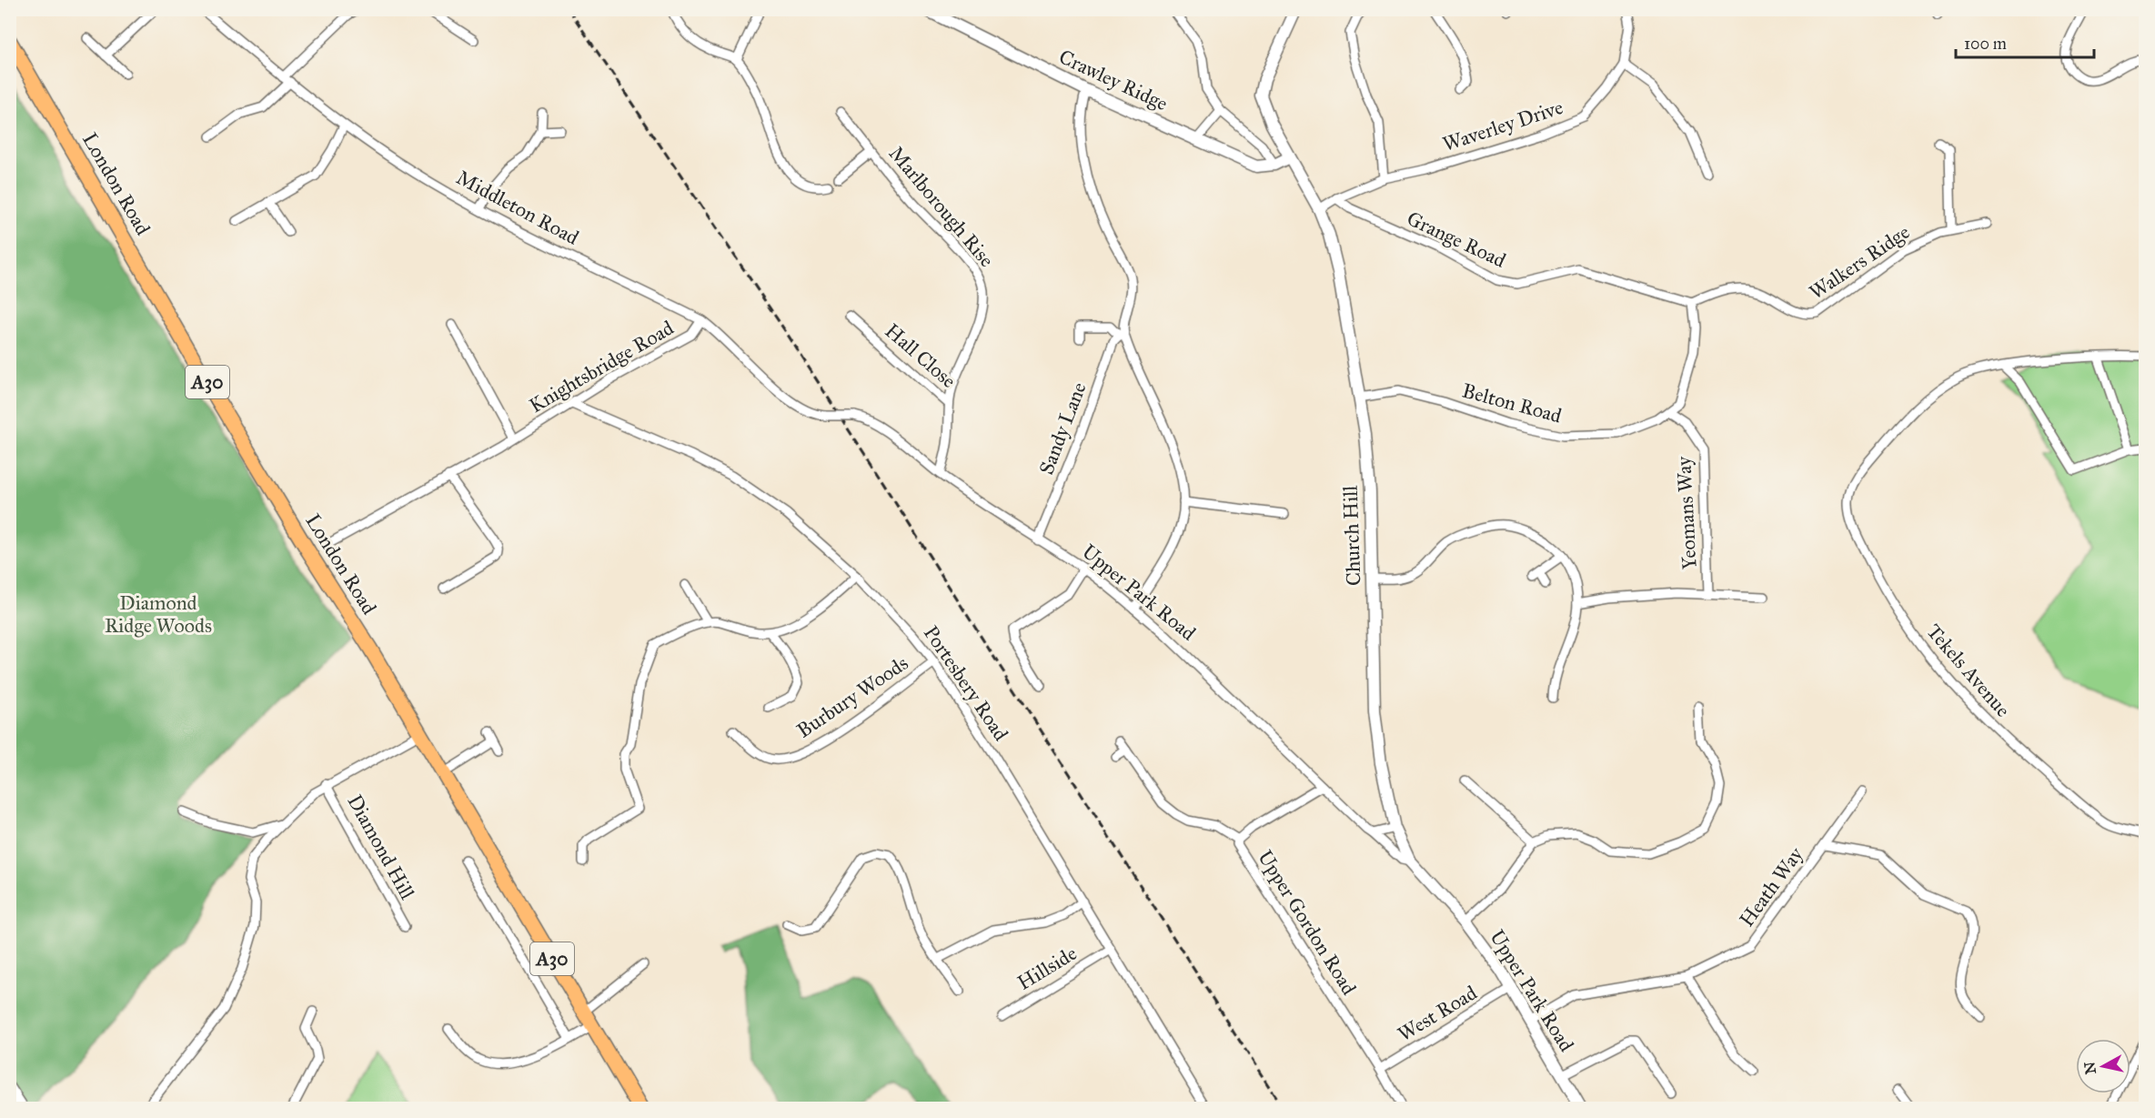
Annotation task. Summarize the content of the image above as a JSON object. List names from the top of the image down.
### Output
{
  "streets": {
    "main road": ["London Road", "A30"],
    "street": [
      "Crawley Ridge",
      "Waverley Drive",
      "Marlborough Rise",
      "Middleton Road",
      "Grange Road",
      "Walkers Ridge",
      "Hall Close",
      "Knightsbridge Road",
      "Belton Road",
      "Sandy Lane",
      "Yeomans Way",
      "Church Hill",
      "Upper Park Road",
      "Tekels Avenue",
      "Portesbery Road",
      "Burbury Woods",
      "Diamond Hill",
      "Heath Way",
      "Upper Gordon Road",
      "Hillside",
      "West Road"
    ]
  },
  "crossings": [
    ["Crawley Ridge", "Sandy Lane"],
    ["Crawley Ridge", "Church Hill"],
    ["Waverley Drive", "Grange Road"],
    ["Waverley Drive", "Church Hill"],
    ["Marlborough Rise", "Hall Close"],
    ["Marlborough Rise", "Upper Park Road"],
    ["Middleton Road", "Knightsbridge Road"],
    ["Middleton Road", "Upper Park Road"],
    ["Grange Road", "Walkers Ridge"],
    ["Knightsbridge Road", "Portesbery Road"],
    ["Belton Road", "Yeomans Way"],
    ["Belton Road", "Church Hill"],
    ["Sandy Lane", "Upper Park Road"],
    ["Church Hill", "Upper Park Road"],
    ["Upper Park Road", "Heath Way"],
    ["Upper Park Road", "Upper Gordon Road"],
    ["Upper Park Road", "West Road"],
    ["Portesbery Road", "Burbury Woods"],
    ["Portesbery Road", "Hillside"],
    ["Upper Gordon Road", "West Road"]
  ],
  "parks": ["Diamond Ridge Woods"],
  "scale_bar": "100 m",
  "north": "left"
}
